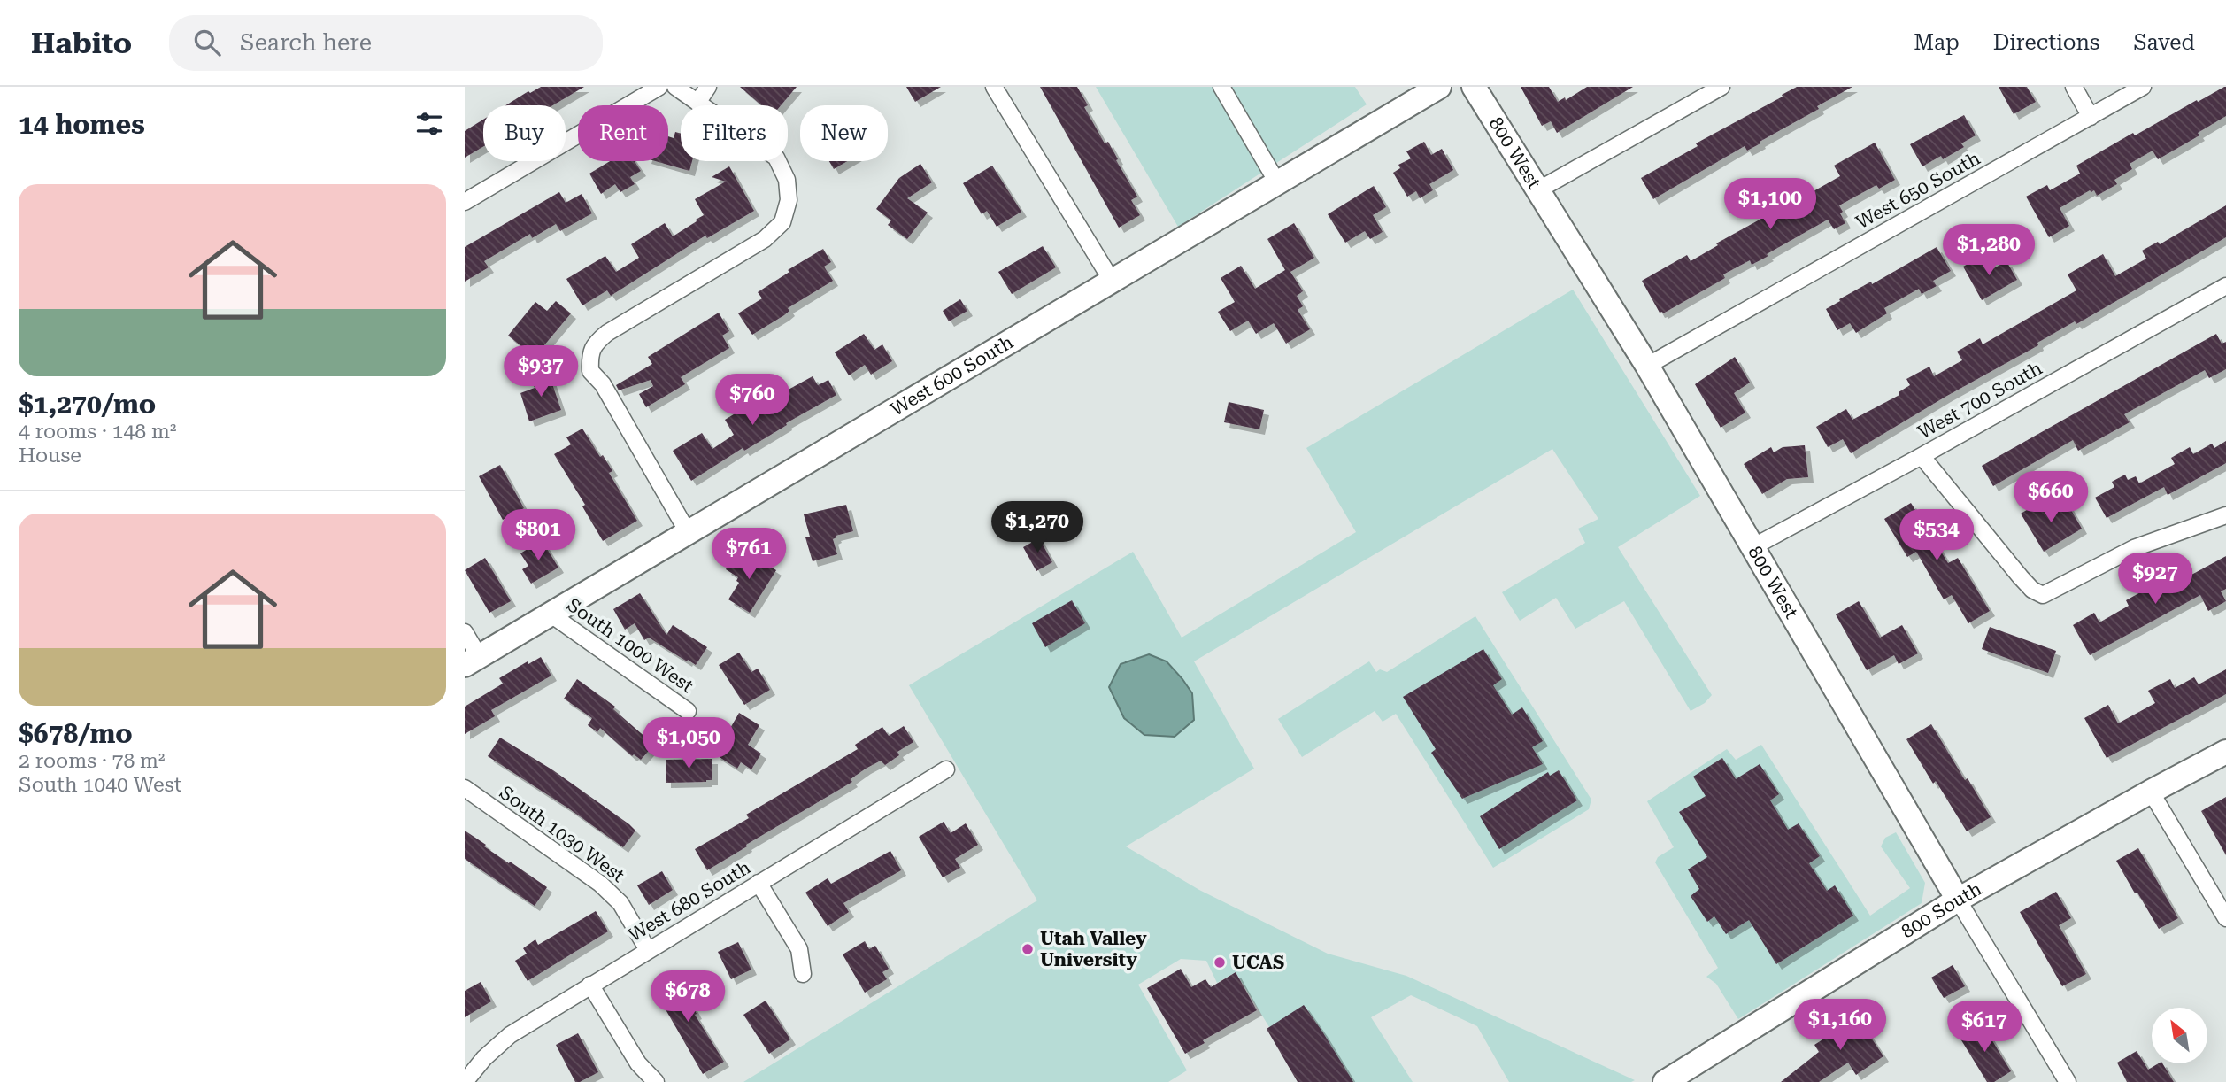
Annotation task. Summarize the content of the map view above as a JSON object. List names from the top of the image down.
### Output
{
  "streets": {
    "street": [
      "800 West",
      "West 650 South",
      "West 600 South",
      "West 700 South",
      "South 1000 West",
      "South 1030 West",
      "West 680 South",
      "800 South"
    ]
  },
  "crossings": [
    ["800 West", "West 650 South"],
    ["800 West", "West 700 South"],
    ["800 West", "800 South"],
    ["West 600 South", "South 1000 West"],
    ["South 1030 West", "West 680 South"]
  ],
  "places": ["Utah Valley University", "UCAS"],
  "north": "top left",
  "page": {
    "header": "Habito",
    "search": "Search here",
    "nav": ["Map", "Directions", "Saved"],
    "heading": "14 homes",
    "chip": [
      "Buy",
      "Rent",
      "Filters",
      "New"
    ],
    "list": [
      {
        "name": "$1,270/mo",
        "note": "4 rooms · 148 m² · House"
      },
      {
        "name": "$678/mo",
        "note": "2 rooms · 78 m² · South 1040 West"
      }
    ],
    "price": [
      "$1,100",
      "$1,280",
      "$937",
      "$760",
      "$660",
      "$1,270",
      "$801",
      "$534",
      "$761",
      "$927",
      "$1,050",
      "$678",
      "$1,160",
      "$617"
    ]
  }
}
